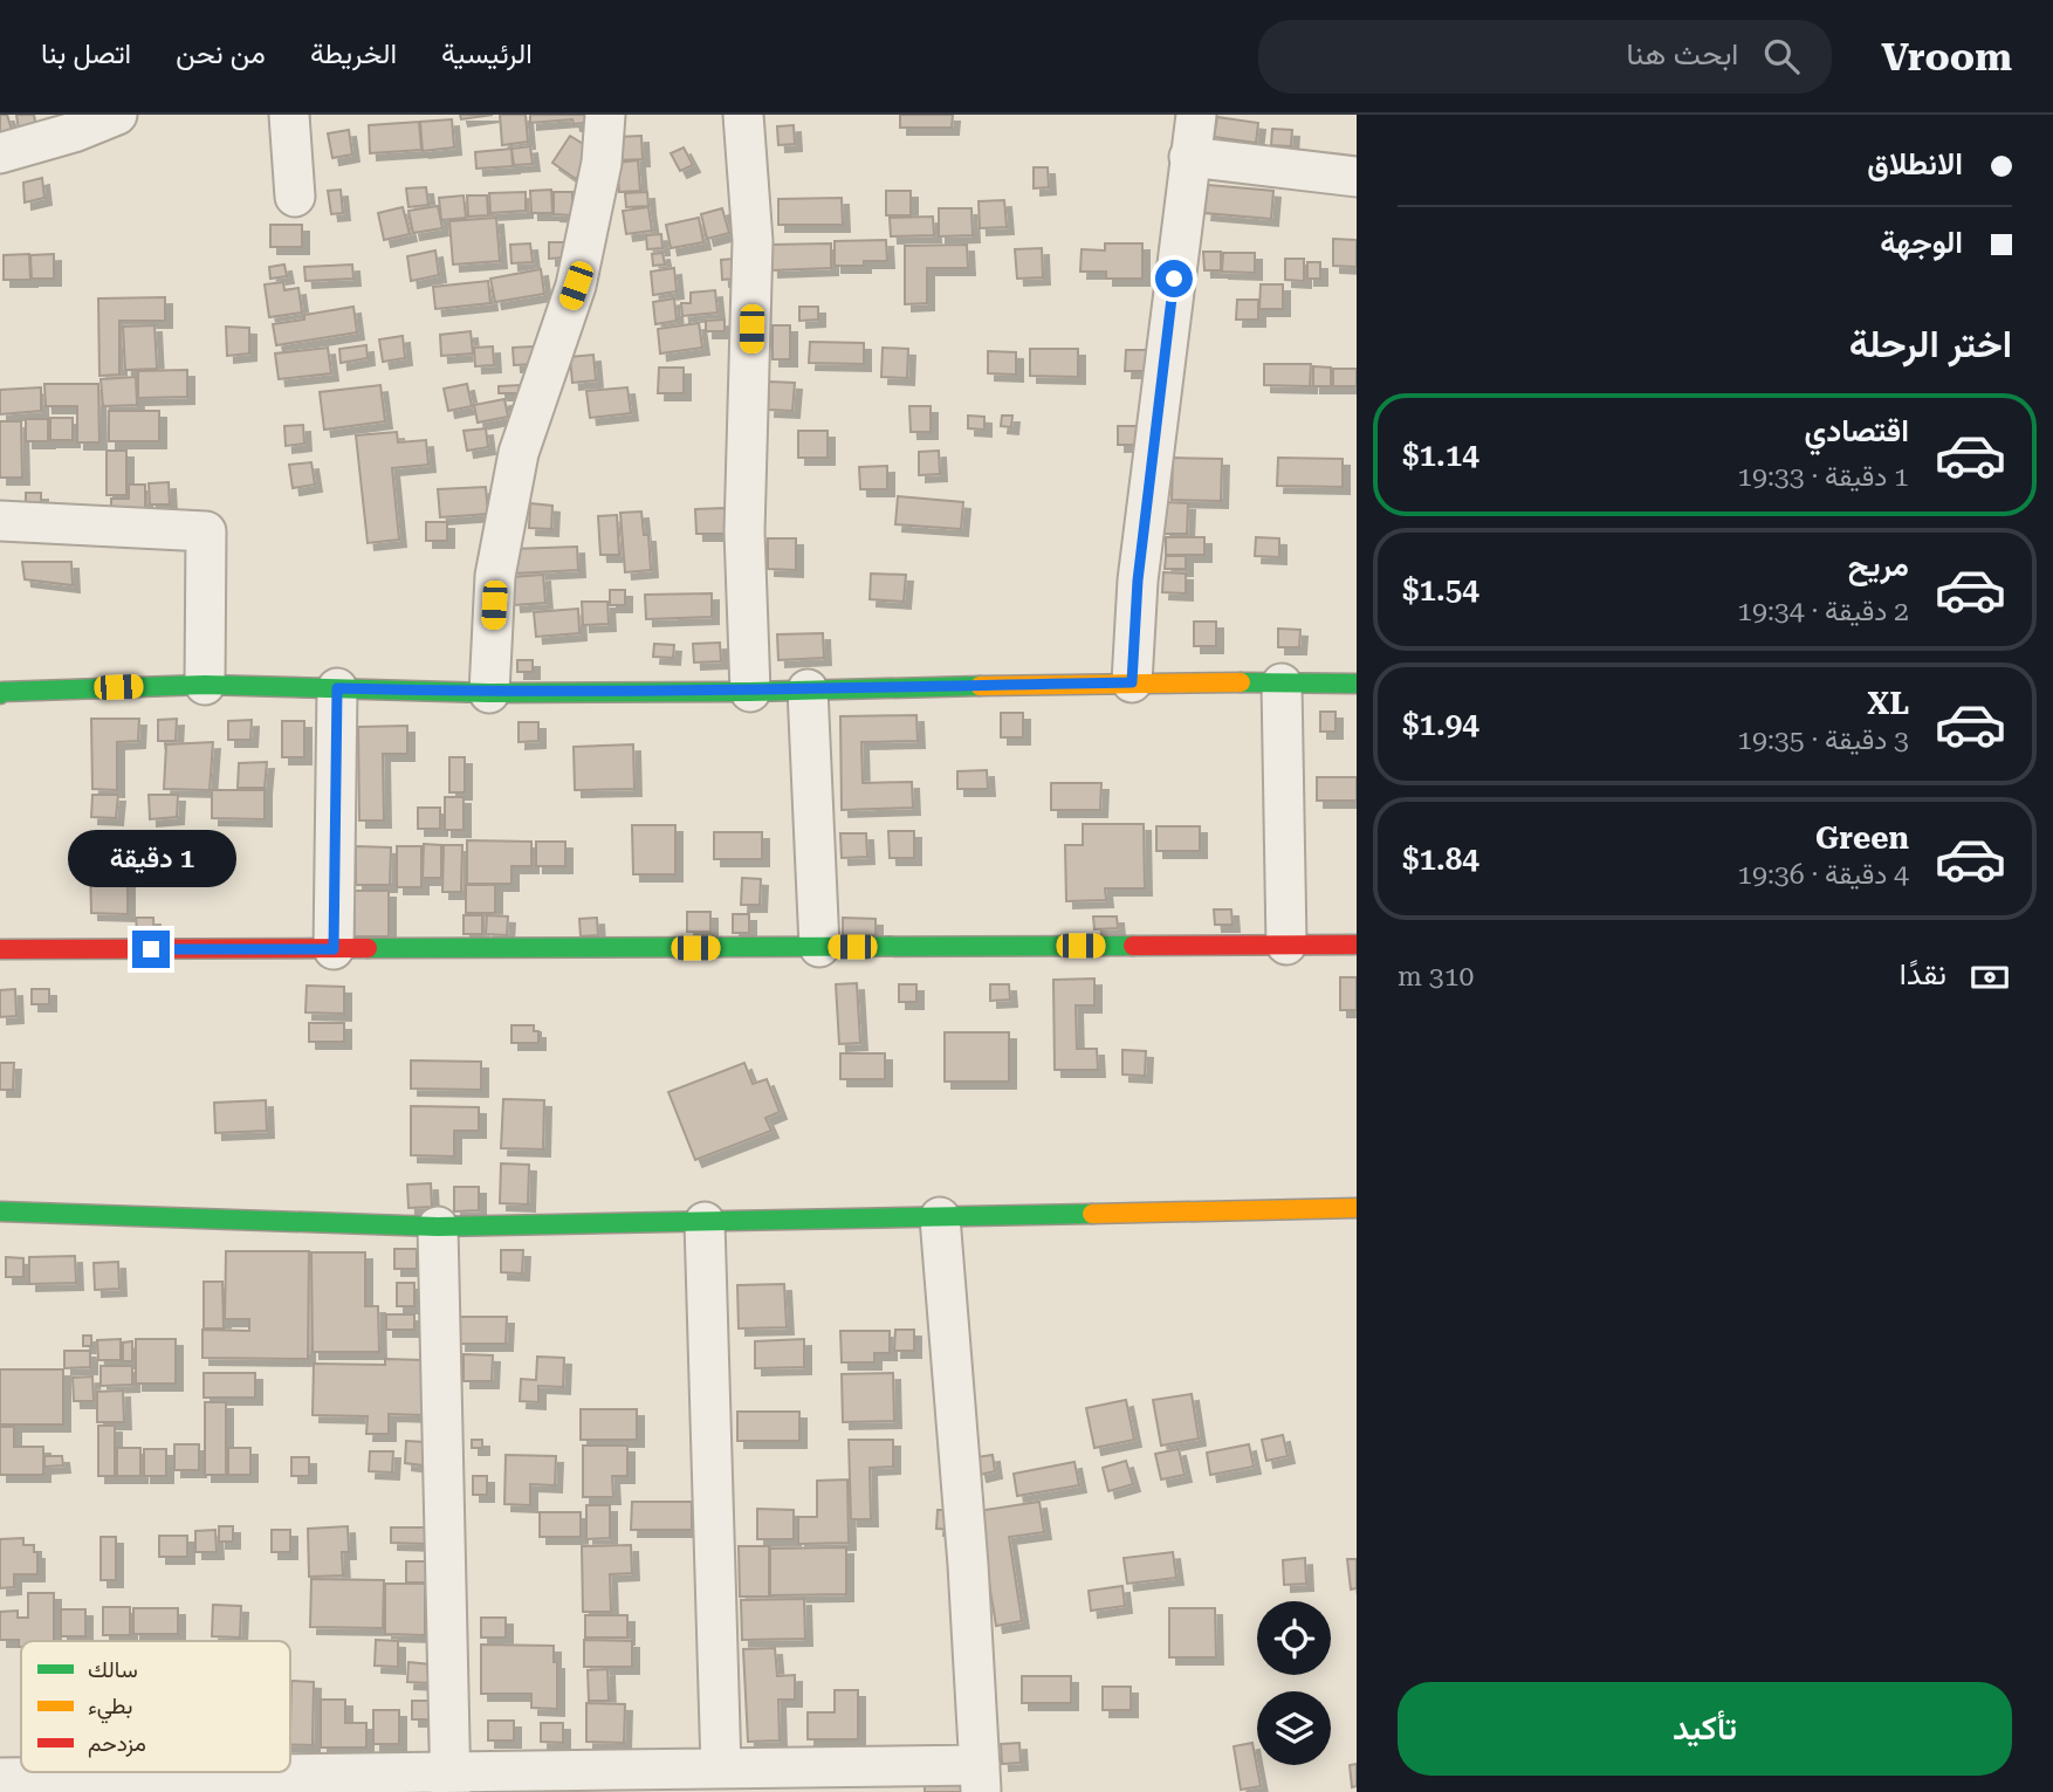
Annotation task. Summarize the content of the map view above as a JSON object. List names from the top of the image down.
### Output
{
  "legend": ["سالك", "بطيء", "مزدحم"],
  "page": {
    "header": "Vroom",
    "search": "ابحث هنا",
    "nav": [
      "الرئيسية",
      "الخريطة",
      "من نحن",
      "اتصل بنا"
    ],
    "banner": ["الانطلاق", "الوجهة"],
    "heading": "اختر الرحلة",
    "list": [
      {
        "name": "اقتصادي",
        "note": "1 دقيقة · 19:33",
        "value": "$1.14"
      },
      {
        "name": "مريح",
        "note": "2 دقيقة · 19:34",
        "value": "$1.54"
      },
      {
        "name": "XL",
        "note": "3 دقيقة · 19:35",
        "value": "$1.94"
      },
      {
        "name": "Green",
        "note": "4 دقيقة · 19:36",
        "value": "$1.84"
      }
    ],
    "bubble": "1 دقيقة",
    "pay": ["نقدًا", "310 m"],
    "buttons": "تأكيد"
  }
}
